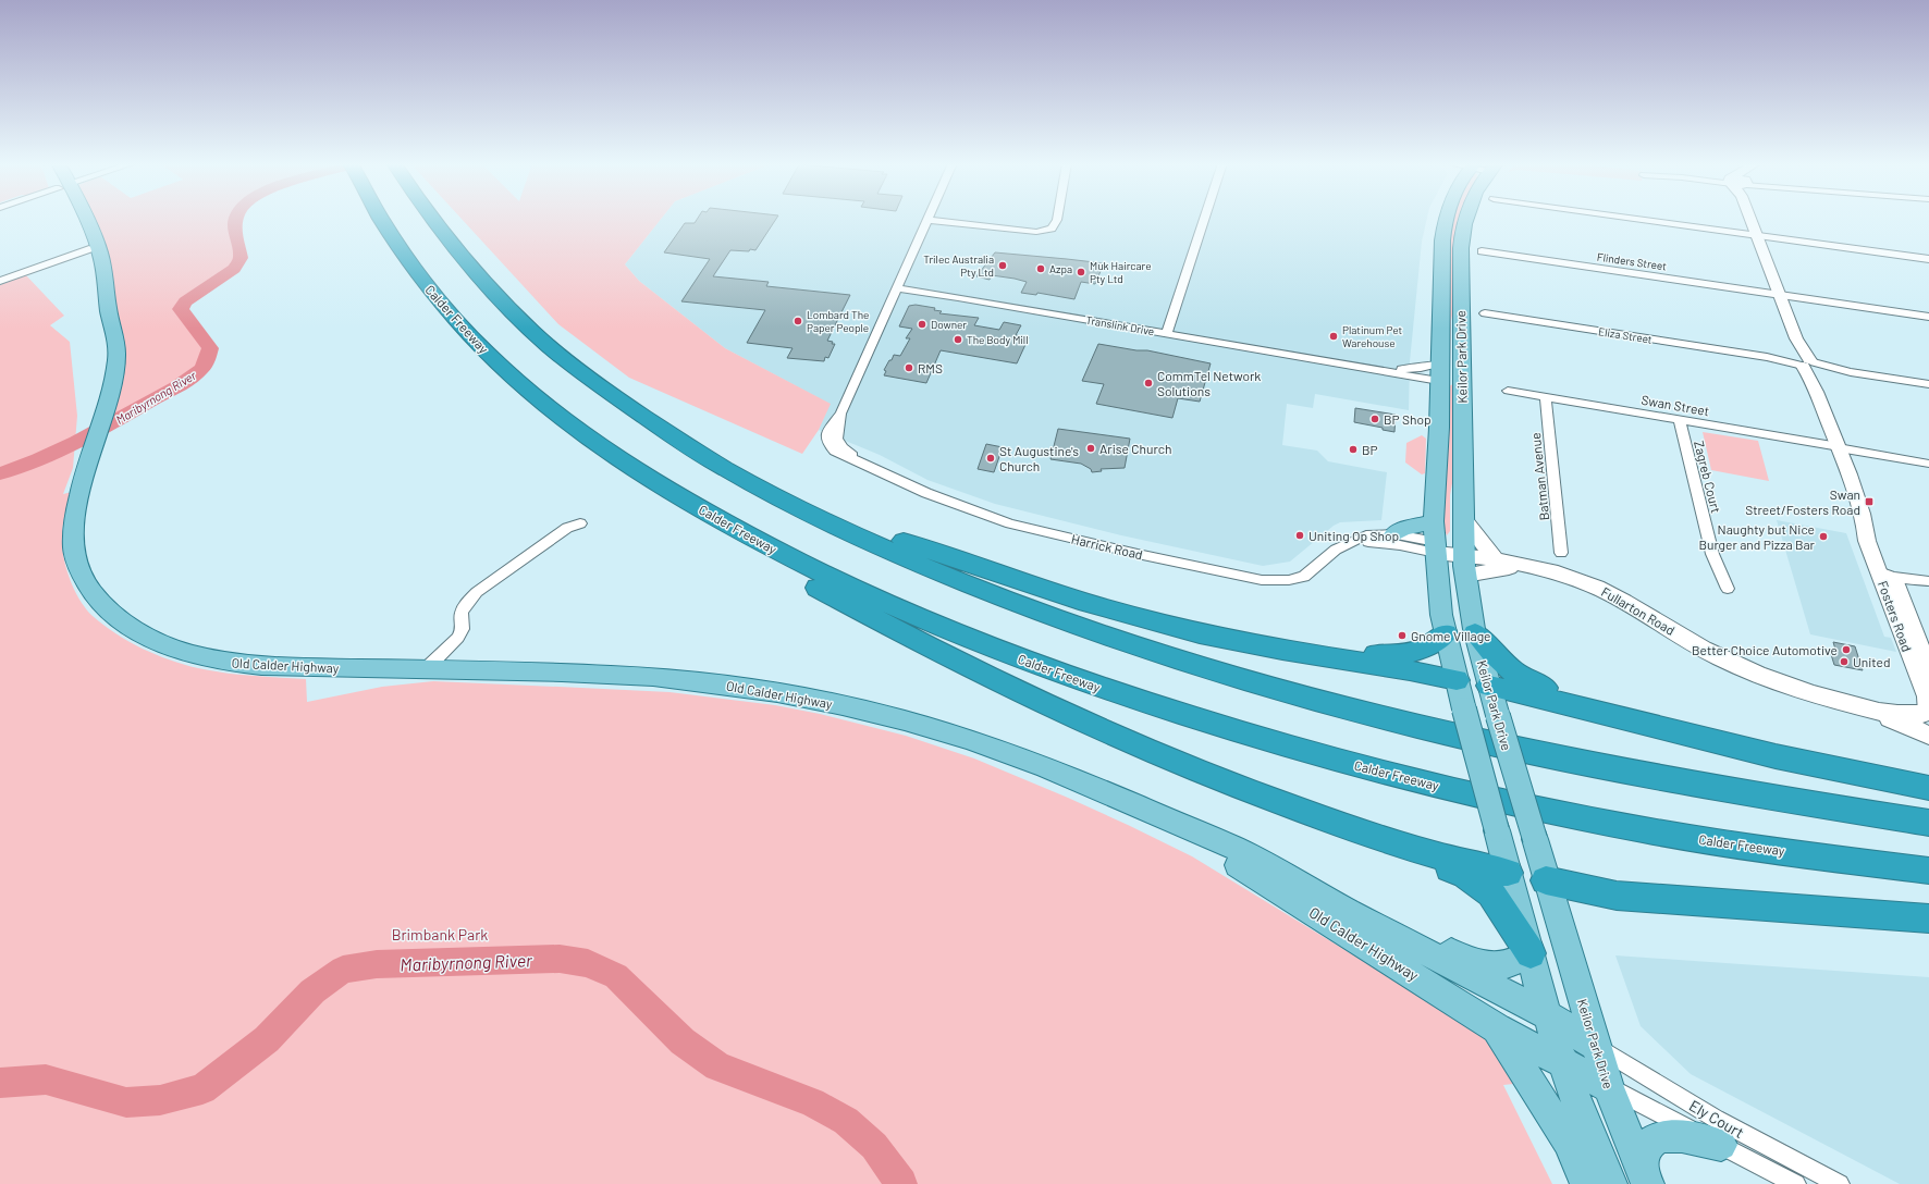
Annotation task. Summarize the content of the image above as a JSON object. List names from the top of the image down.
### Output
{
  "streets": {
    "highway": ["Calder Freeway"],
    "main road": ["Keilor Park Drive", "Fullarton Road", "Old Calder Highway"],
    "street": [
      "Flinders Street",
      "Translink Drive",
      "Eliza Street",
      "Swan Street",
      "Batman Avenue",
      "Zagreb Court",
      "Harrick Road",
      "Fosters Road",
      "Ely Court"
    ]
  },
  "crossings": [
    ["Flinders Street", "Fosters Road"],
    ["Translink Drive", "Keilor Park Drive"],
    ["Translink Drive", "Harrick Road"],
    ["Eliza Street", "Fosters Road"],
    ["Keilor Park Drive", "Harrick Road"],
    ["Keilor Park Drive", "Fullarton Road"],
    ["Keilor Park Drive", "Old Calder Highway"],
    ["Keilor Park Drive", "Ely Court"],
    ["Swan Street", "Batman Avenue"],
    ["Swan Street", "Zagreb Court"],
    ["Swan Street", "Fosters Road"],
    ["Harrick Road", "Fullarton Road"],
    ["Fullarton Road", "Fosters Road"],
    ["Old Calder Highway", "Ely Court"]
  ],
  "water": ["Maribyrnong River"],
  "parks": ["Brimbank Park"],
  "places": {
    "other": [
      "Trilec Australia Pty Ltd",
      "Azpa",
      "Muk Haircare Pty Ltd",
      "Lombard The Paper People",
      "Downer",
      "Platinum Pet Warehouse",
      "The Body Mill",
      "RMS",
      "CommTel Network Solutions",
      "BP Shop",
      "Arise Church",
      "BP",
      "St Augustine's Church",
      "Uniting Op Shop",
      "Naughty but Nice Burger and Pizza Bar",
      "Gnome Village",
      "Better Choice Automotive",
      "United"
    ],
    "transit": ["Swan Street/Fosters Road"]
  }
}
